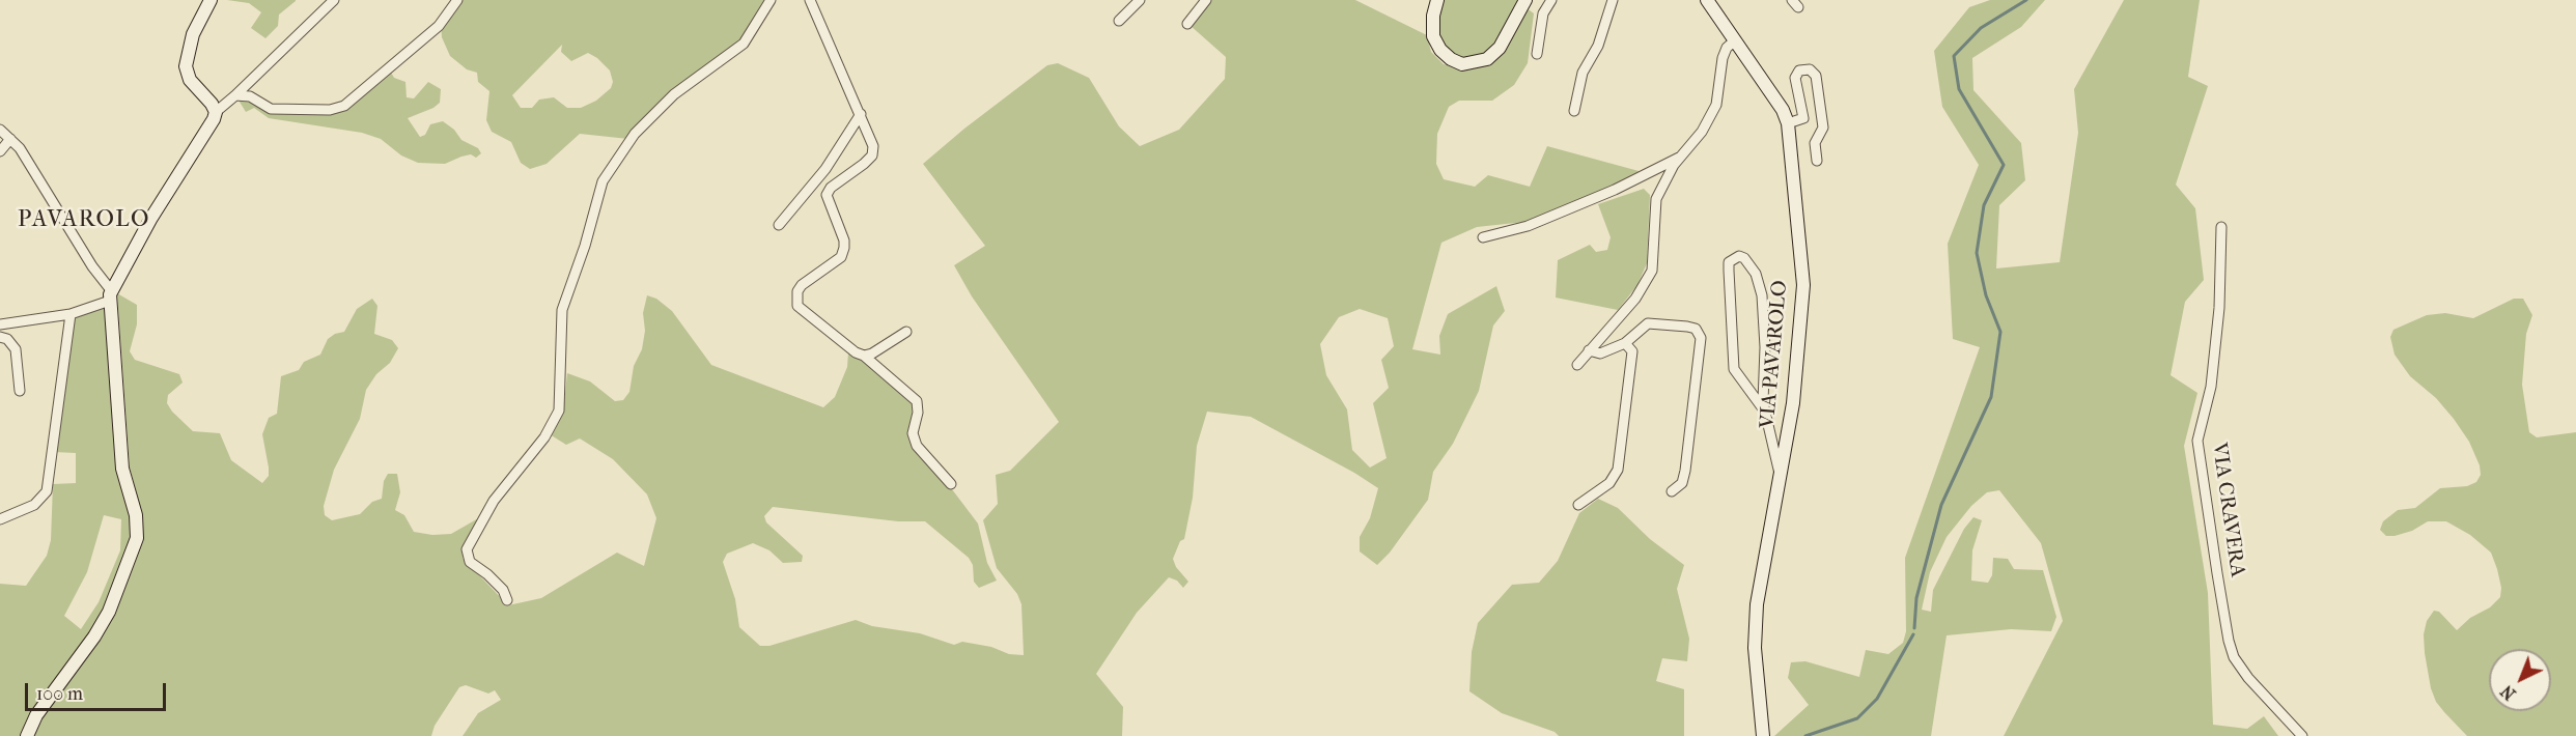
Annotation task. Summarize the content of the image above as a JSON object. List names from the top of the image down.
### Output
{
  "streets": {
    "street": ["VIA PAVAROLO", "VIA CRAVERA"]
  },
  "districts": ["PAVAROLO"],
  "scale_bar": "100 m",
  "north": "bottom left"
}
